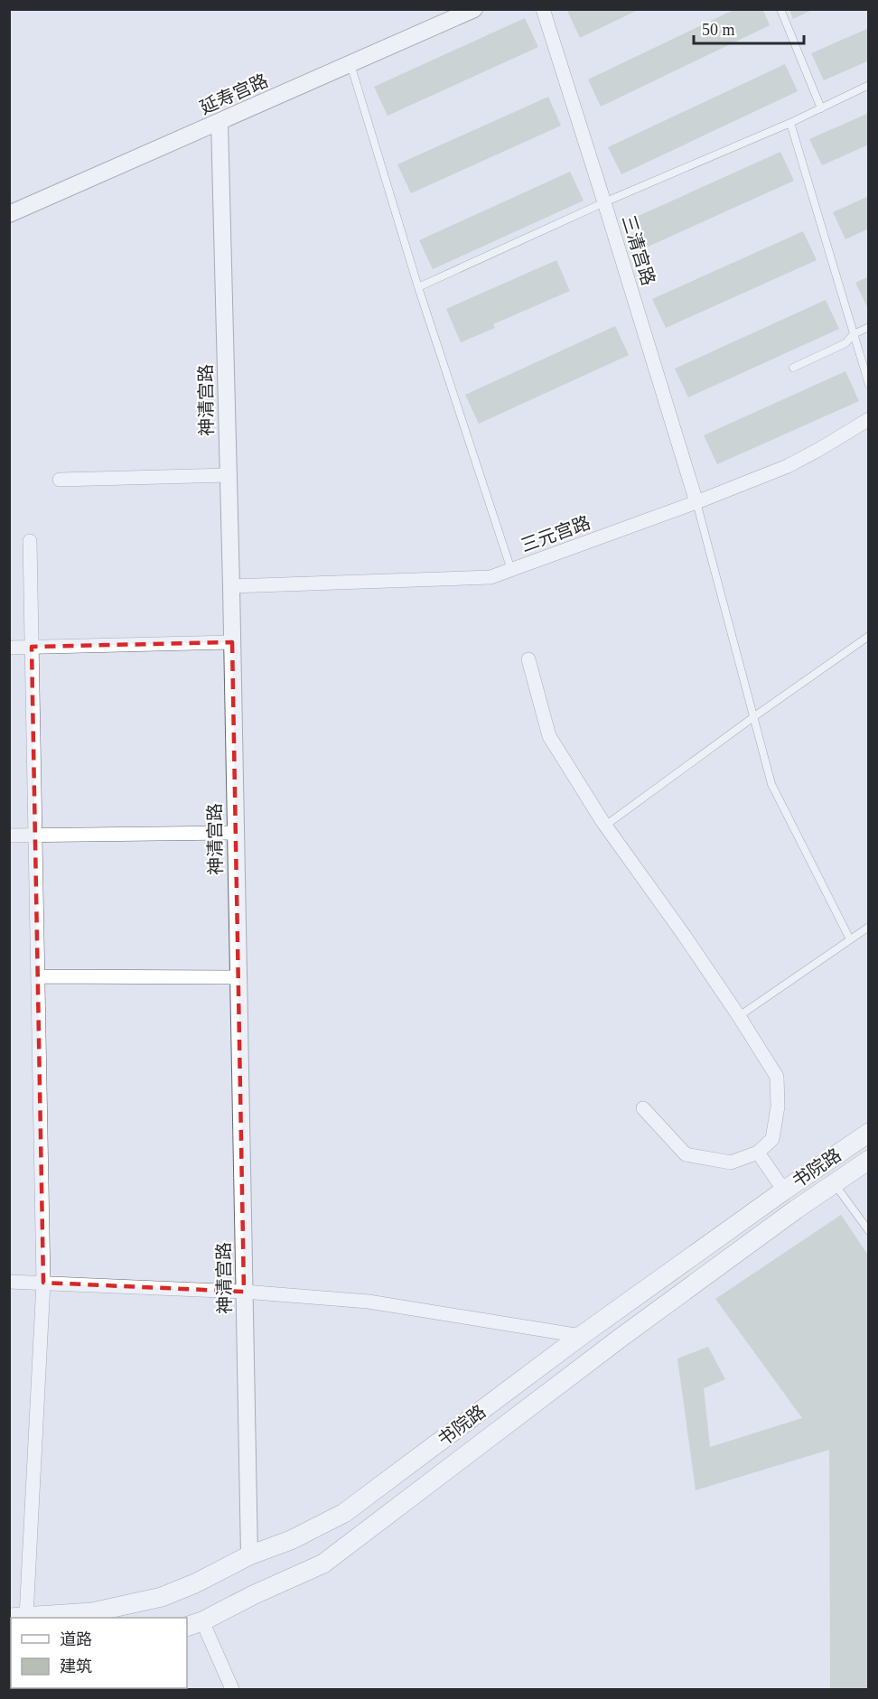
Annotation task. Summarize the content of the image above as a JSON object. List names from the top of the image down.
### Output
{
  "streets": {
    "main road": ["书院路"],
    "street": [
      "延寿宫路",
      "三清宫路",
      "神清宫路",
      "三元宫路"
    ]
  },
  "crossings": [
    ["延寿宫路", "神清宫路"],
    ["三清宫路", "三元宫路"],
    ["神清宫路", "三元宫路"],
    ["神清宫路", "书院路"]
  ],
  "legend": ["道路", "建筑"],
  "scale_bar": "50 m"
}
